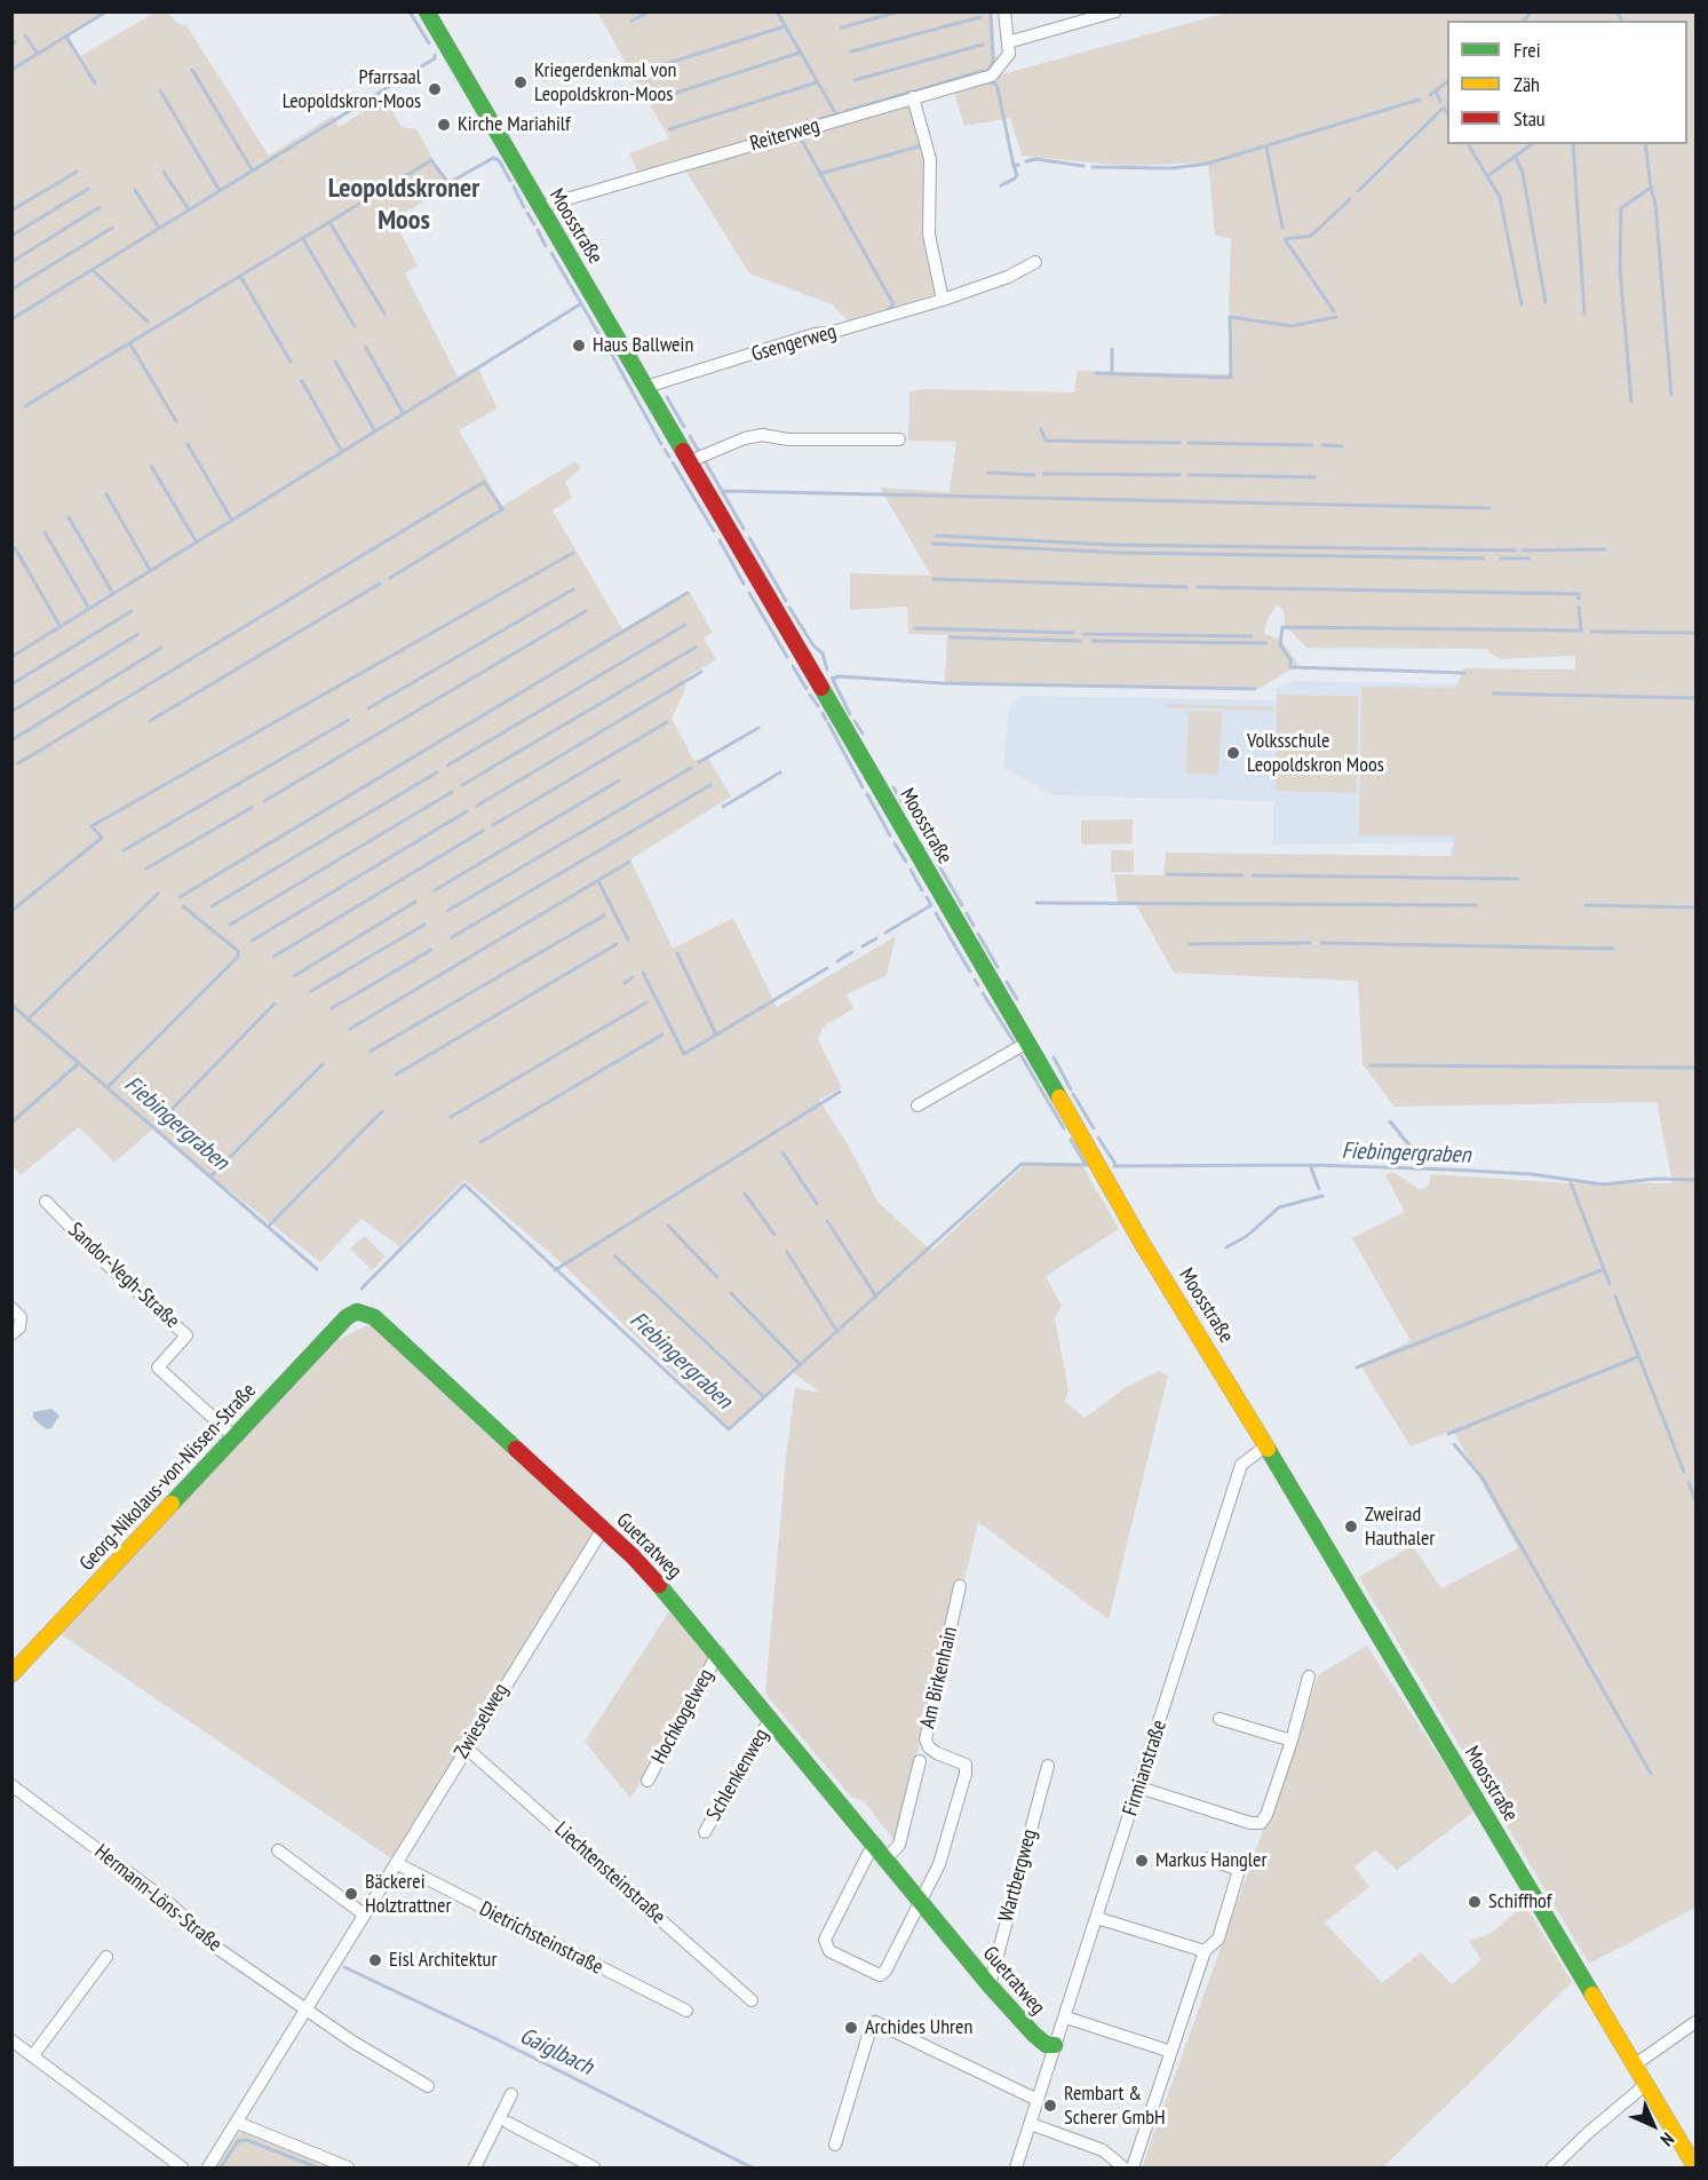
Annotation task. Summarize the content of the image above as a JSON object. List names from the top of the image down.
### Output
{
  "streets": {
    "street": [
      "Reiterweg",
      "Moosstraße",
      "Gsengerweg",
      "Sandor-Vegh-Straße",
      "Georg-Nikolaus-von-Nissen-Straße",
      "Guetratweg",
      "Am Birkenhain",
      "Hochkogelweg",
      "Zwieselweg",
      "Firmianstraße",
      "Schlenkenweg",
      "Liechtensteinstraße",
      "Wartbergweg",
      "Hermann-Löns-Straße",
      "Dietrichsteinstraße"
    ]
  },
  "crossings": [
    ["Reiterweg", "Moosstraße"],
    ["Moosstraße", "Gsengerweg"],
    ["Moosstraße", "Firmianstraße"],
    ["Sandor-Vegh-Straße", "Georg-Nikolaus-von-Nissen-Straße"],
    ["Georg-Nikolaus-von-Nissen-Straße", "Guetratweg"],
    ["Guetratweg", "Am Birkenhain"],
    ["Guetratweg", "Hochkogelweg"],
    ["Guetratweg", "Zwieselweg"],
    ["Guetratweg", "Firmianstraße"],
    ["Guetratweg", "Schlenkenweg"],
    ["Guetratweg", "Wartbergweg"],
    ["Zwieselweg", "Liechtensteinstraße"],
    ["Zwieselweg", "Hermann-Löns-Straße"],
    ["Zwieselweg", "Dietrichsteinstraße"]
  ],
  "districts": ["Leopoldskroner Moos"],
  "water": ["Fiebingergraben", "Gaiglbach"],
  "places": [
    "Kriegerdenkmal von Leopoldskron-Moos",
    "Pfarrsaal Leopoldskron-Moos",
    "Kirche Mariahilf",
    "Haus Ballwein",
    "Volksschule Leopoldskron Moos",
    "Zweirad Hauthaler",
    "Markus Hangler",
    "Bäckerei Holztrattner",
    "Schiffhof",
    "Eisl Architektur",
    "Archides Uhren",
    "Rembart & Scherer GmbH"
  ],
  "legend": ["Frei", "Zäh", "Stau"],
  "north": "bottom right"
}
